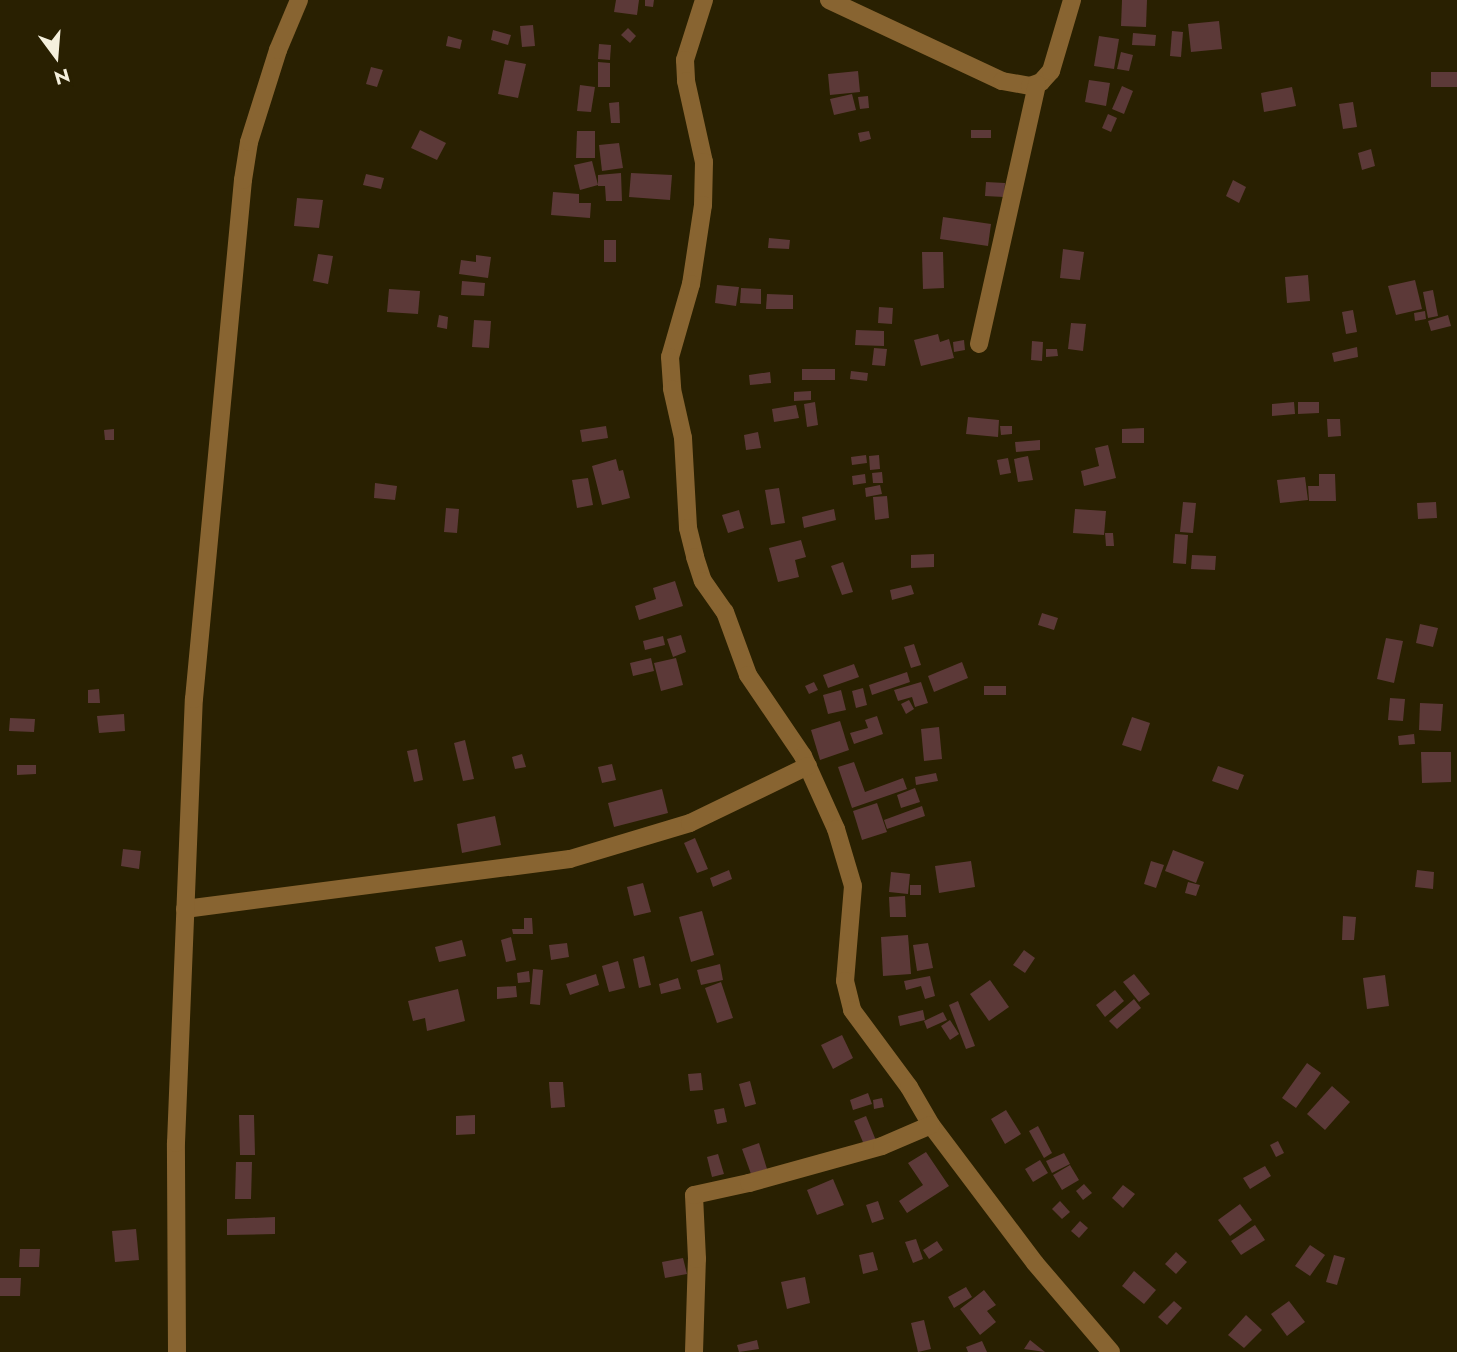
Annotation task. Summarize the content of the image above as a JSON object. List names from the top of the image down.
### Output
{
  "north": "bottom"
}
